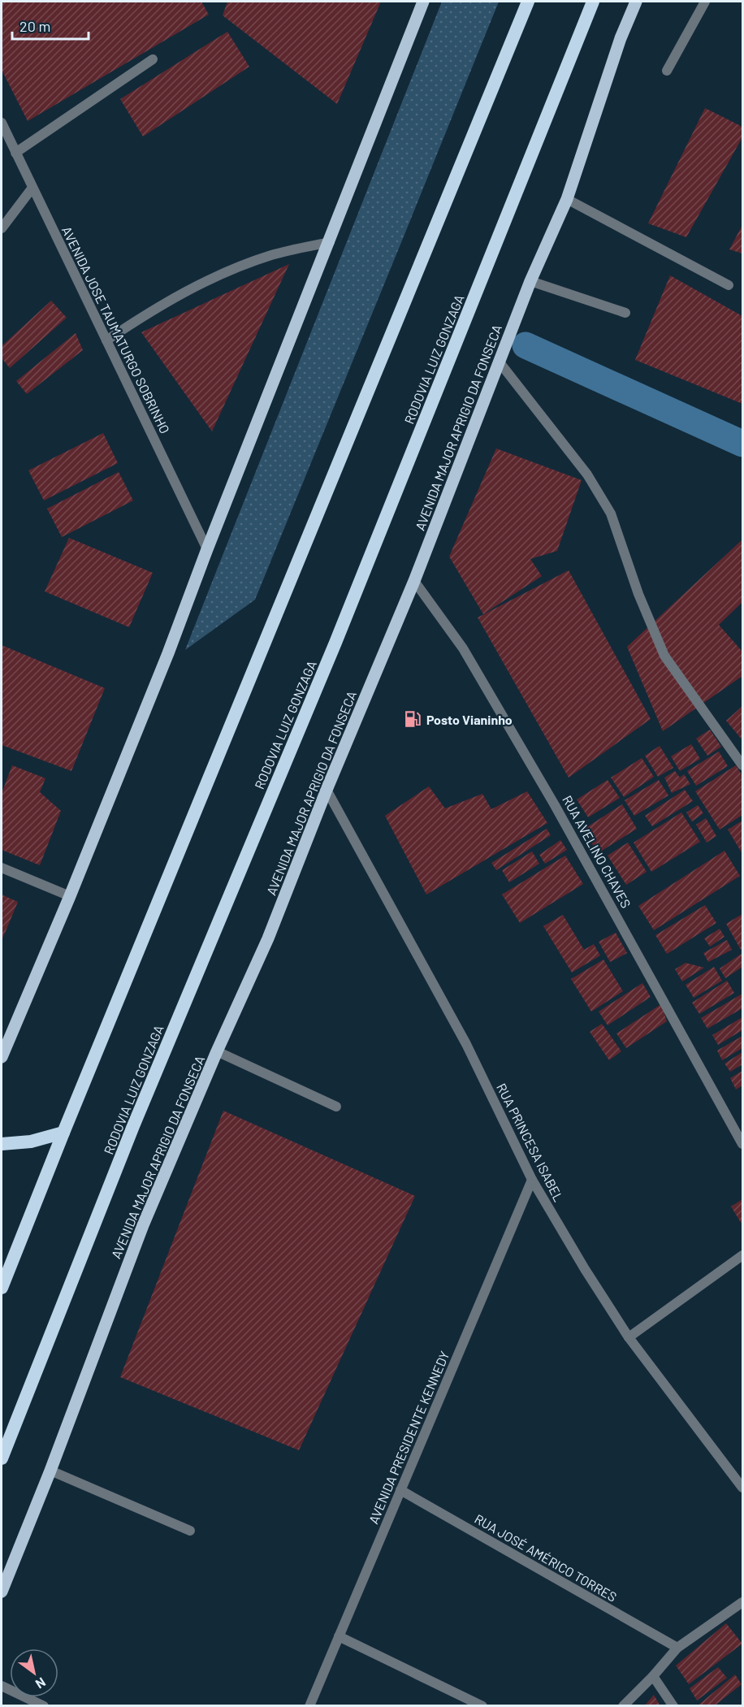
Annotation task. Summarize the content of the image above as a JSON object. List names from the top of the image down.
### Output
{
  "streets": {
    "highway": ["RODOVIA LUIZ GONZAGA"],
    "main road": ["AVENIDA MAJOR APRIGIO DA FONSECA"],
    "street": [
      "AVENIDA JOSE TAUMATURGO SOBRINHO",
      "RUA AVELINO CHAVES",
      "RUA PRINCESA ISABEL",
      "AVENIDA PRESIDENTE KENNEDY",
      "RUA JOSÉ AMÉRICO TORRES"
    ]
  },
  "crossings": [
    ["AVENIDA MAJOR APRIGIO DA FONSECA", "RUA AVELINO CHAVES"],
    ["AVENIDA MAJOR APRIGIO DA FONSECA", "RUA PRINCESA ISABEL"],
    ["RUA PRINCESA ISABEL", "AVENIDA PRESIDENTE KENNEDY"],
    ["AVENIDA PRESIDENTE KENNEDY", "RUA JOSÉ AMÉRICO TORRES"]
  ],
  "places": {
    "fuel station": ["Posto Vianinho"]
  },
  "scale_bar": "20 m",
  "north": "bottom right"
}
